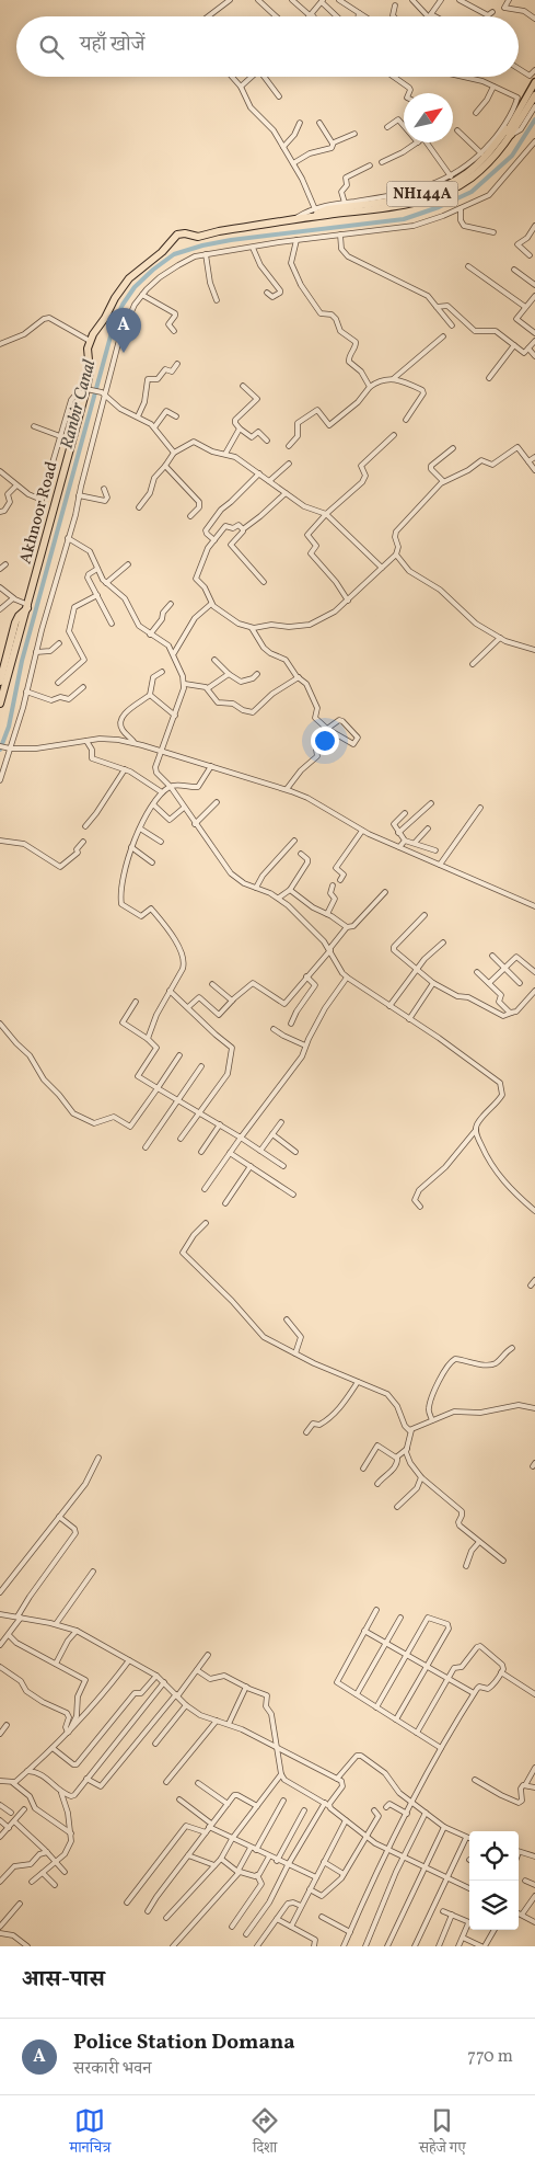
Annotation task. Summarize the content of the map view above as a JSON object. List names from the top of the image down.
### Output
{
  "streets": {
    "highway": ["NH144A", "Akhnoor Road"]
  },
  "crossings": [
    ["NH144A", "Akhnoor Road"]
  ],
  "water": ["Ranbir Canal"],
  "north": "top right",
  "page": {
    "search": "यहाँ खोजें",
    "pins": "A",
    "heading": "आस-पास",
    "list": [
      {
        "mark": "A",
        "name": "Police Station Domana",
        "note": "सरकारी भवन",
        "value": "770 m"
      }
    ],
    "nav": ["मानचित्र", "दिशा", "सहेजे गए"]
  }
}
